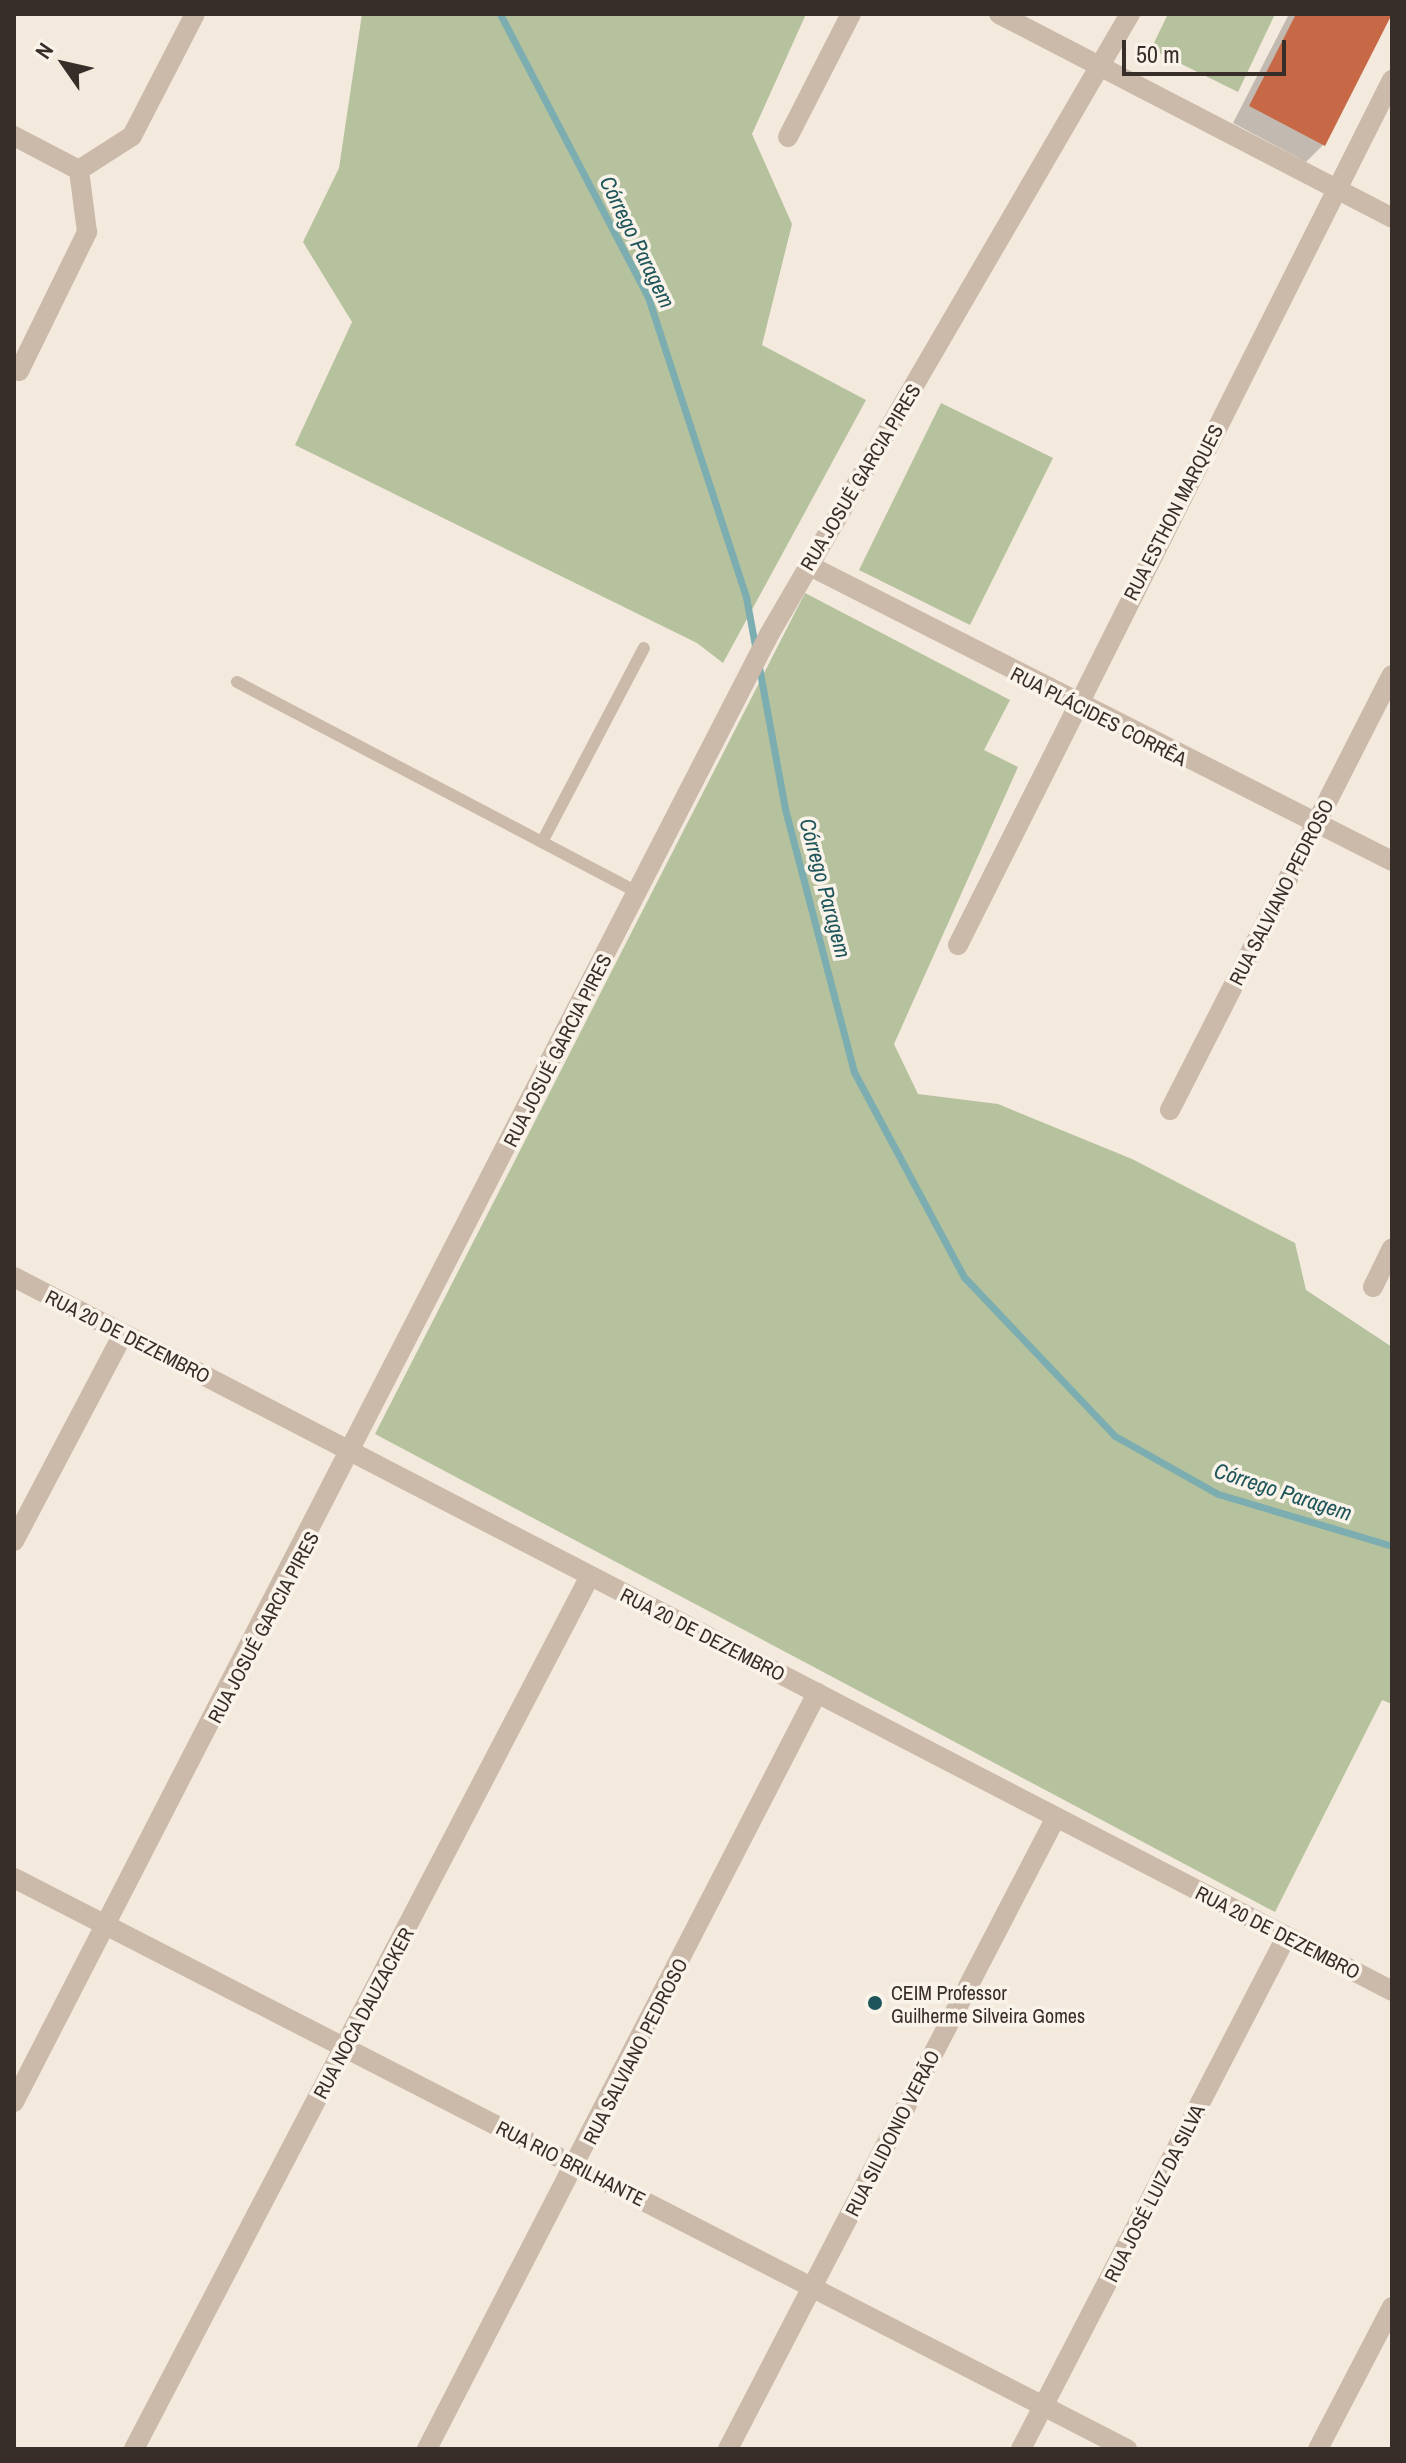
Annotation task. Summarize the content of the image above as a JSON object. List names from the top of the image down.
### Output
{
  "streets": {
    "street": [
      "RUA JOSUÉ GARCIA PIRES",
      "RUA ESTHON MARQUES",
      "RUA PLÁCIDES CORRÊA",
      "RUA SALVIANO PEDROSO",
      "RUA 20 DE DEZEMBRO",
      "RUA NOCA DAUZACKER",
      "RUA SILIDONIO VERÃO",
      "RUA RIO BRILHANTE",
      "RUA JOSÉ LUIZ DA SILVA"
    ]
  },
  "crossings": [
    ["RUA JOSUÉ GARCIA PIRES", "RUA PLÁCIDES CORRÊA"],
    ["RUA JOSUÉ GARCIA PIRES", "RUA 20 DE DEZEMBRO"],
    ["RUA JOSUÉ GARCIA PIRES", "RUA RIO BRILHANTE"],
    ["RUA ESTHON MARQUES", "RUA PLÁCIDES CORRÊA"],
    ["RUA PLÁCIDES CORRÊA", "RUA SALVIANO PEDROSO"],
    ["RUA SALVIANO PEDROSO", "RUA 20 DE DEZEMBRO"],
    ["RUA SALVIANO PEDROSO", "RUA RIO BRILHANTE"],
    ["RUA 20 DE DEZEMBRO", "RUA NOCA DAUZACKER"],
    ["RUA 20 DE DEZEMBRO", "RUA SILIDONIO VERÃO"],
    ["RUA 20 DE DEZEMBRO", "RUA JOSÉ LUIZ DA SILVA"],
    ["RUA NOCA DAUZACKER", "RUA RIO BRILHANTE"],
    ["RUA SILIDONIO VERÃO", "RUA RIO BRILHANTE"],
    ["RUA RIO BRILHANTE", "RUA JOSÉ LUIZ DA SILVA"]
  ],
  "water": ["Córrego Paragem"],
  "places": ["CEIM Professor Guilherme Silveira Gomes"],
  "scale_bar": "50 m",
  "north": "top left"
}
